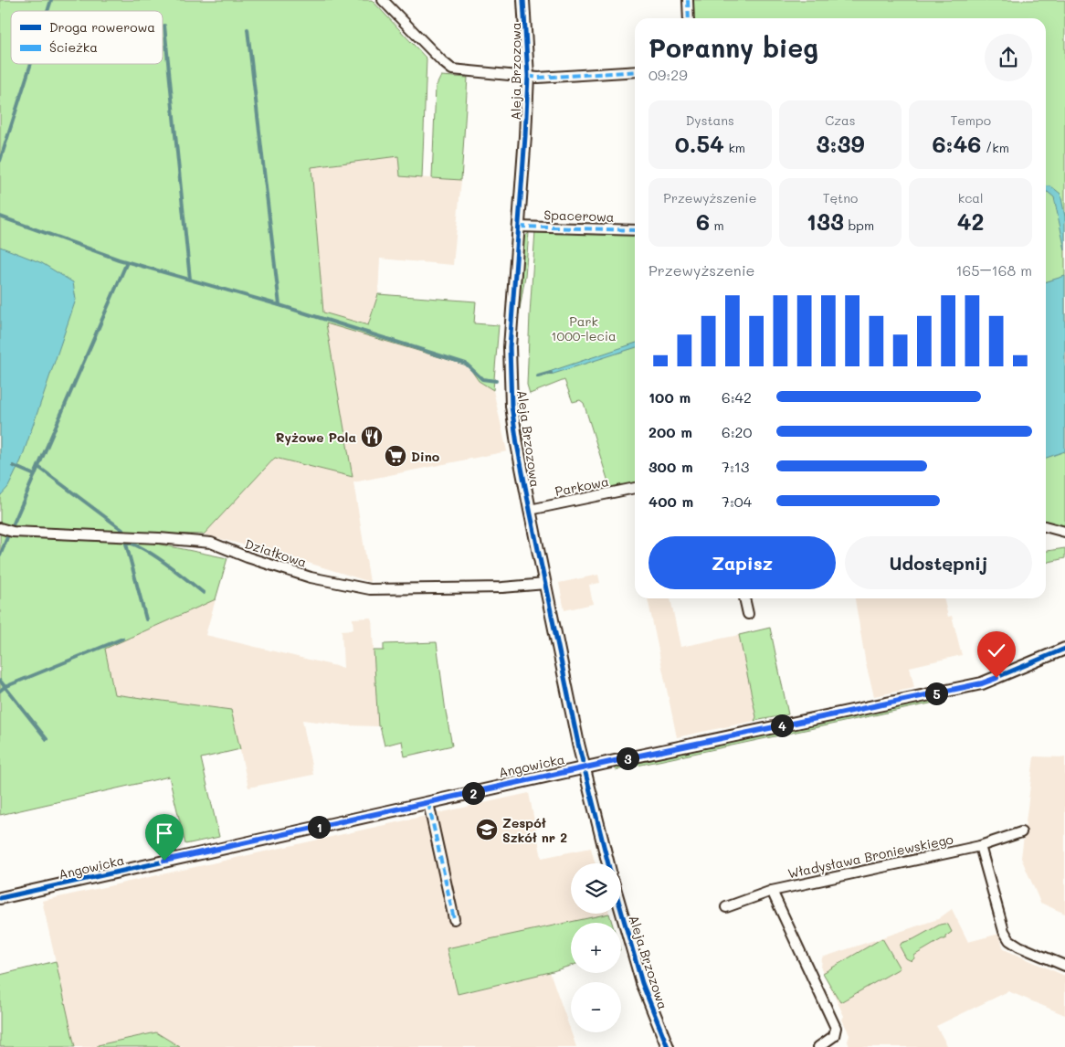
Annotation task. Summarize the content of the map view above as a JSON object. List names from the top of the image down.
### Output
{
  "streets": {
    "street": [
      "Aleja Brzozowa",
      "Spacerowa",
      "Parkowa",
      "Działkowa",
      "Angowicka",
      "Władysława Broniewskiego"
    ]
  },
  "crossings": [
    ["Aleja Brzozowa", "Spacerowa"],
    ["Aleja Brzozowa", "Parkowa"],
    ["Aleja Brzozowa", "Działkowa"],
    ["Aleja Brzozowa", "Angowicka"]
  ],
  "parks": ["Park 1000-lecia"],
  "places": {
    "restaurant": ["Ryżowe Pola"],
    "supermarket": ["Dino"],
    "school or university": ["Zespół Szkół nr 2"]
  },
  "legend": ["Droga rowerowa", "Ścieżka"],
  "page": {
    "heading": ["Poranny bieg", "09:29"],
    "stats": [
      ["Dystans", "0.54 km"],
      ["Czas", "3:39"],
      ["Tempo", "6:46 /km"],
      ["Przewyższenie", "6 m"],
      ["Tętno", "133 bpm"],
      ["kcal", "42"]
    ],
    "chart": ["Przewyższenie", "165–168 m"],
    "list": [
      {
        "name": "100 m",
        "note": "6:42"
      },
      {
        "name": "200 m",
        "note": "6:20"
      },
      {
        "name": "300 m",
        "note": "7:13"
      },
      {
        "name": "400 m",
        "note": "7:04"
      }
    ],
    "buttons": ["Zapisz", "Udostępnij"],
    "pins": [
      "5",
      "4",
      "3",
      "2",
      "1"
    ],
    "map_buttons": ["+", "−"]
  }
}
